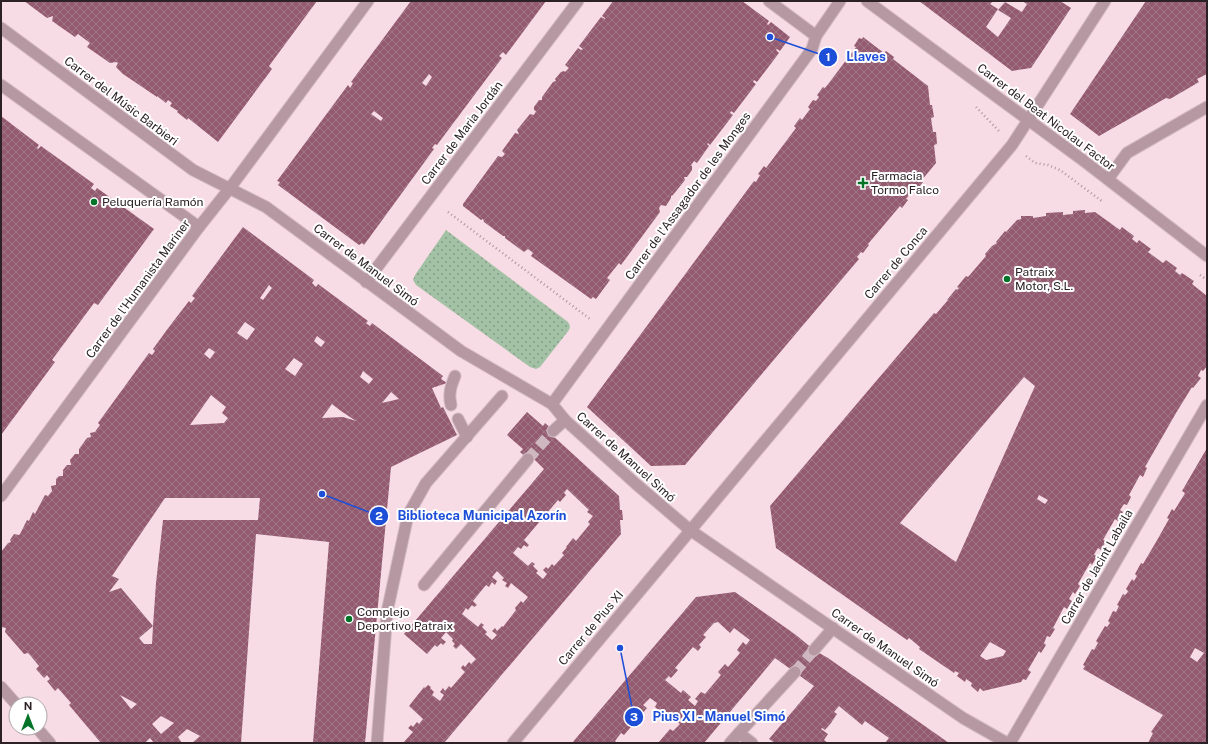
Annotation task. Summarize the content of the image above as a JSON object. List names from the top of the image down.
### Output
{
  "streets": {
    "street": [
      "Carrer del Músic Barbieri",
      "Carrer del Beat Nicolau Factor",
      "Carrer de Maria Jordán",
      "Carrer de l'Assagador de les Monges",
      "Carrer de Conca",
      "Carrer de Manuel Simó",
      "Carrer de l'Humanista Mariner",
      "Carrer de Jacint Labaila",
      "Carrer de Pius XI"
    ]
  },
  "crossings": [
    ["Carrer del Músic Barbieri", "Carrer de Manuel Simó"],
    ["Carrer del Músic Barbieri", "Carrer de l'Humanista Mariner"],
    ["Carrer del Beat Nicolau Factor", "Carrer de Conca"],
    ["Carrer de Maria Jordán", "Carrer de Manuel Simó"],
    ["Carrer de l'Assagador de les Monges", "Carrer de Manuel Simó"],
    ["Carrer de Conca", "Carrer de Manuel Simó"],
    ["Carrer de Conca", "Carrer de Pius XI"],
    ["Carrer de Manuel Simó", "Carrer de l'Humanista Mariner"],
    ["Carrer de Manuel Simó", "Carrer de Jacint Labaila"],
    ["Carrer de Manuel Simó", "Carrer de Pius XI"]
  ],
  "places": {
    "other": [
      "Llaves",
      "Peluquería Ramón",
      "Patraix Motor, S.L.",
      "Biblioteca Municipal Azorín",
      "Complejo Deportivo Patraix",
      "Pius XI - Manuel Simó"
    ],
    "health": ["Farmacia Tormo Falco"]
  },
  "north": "top"
}
